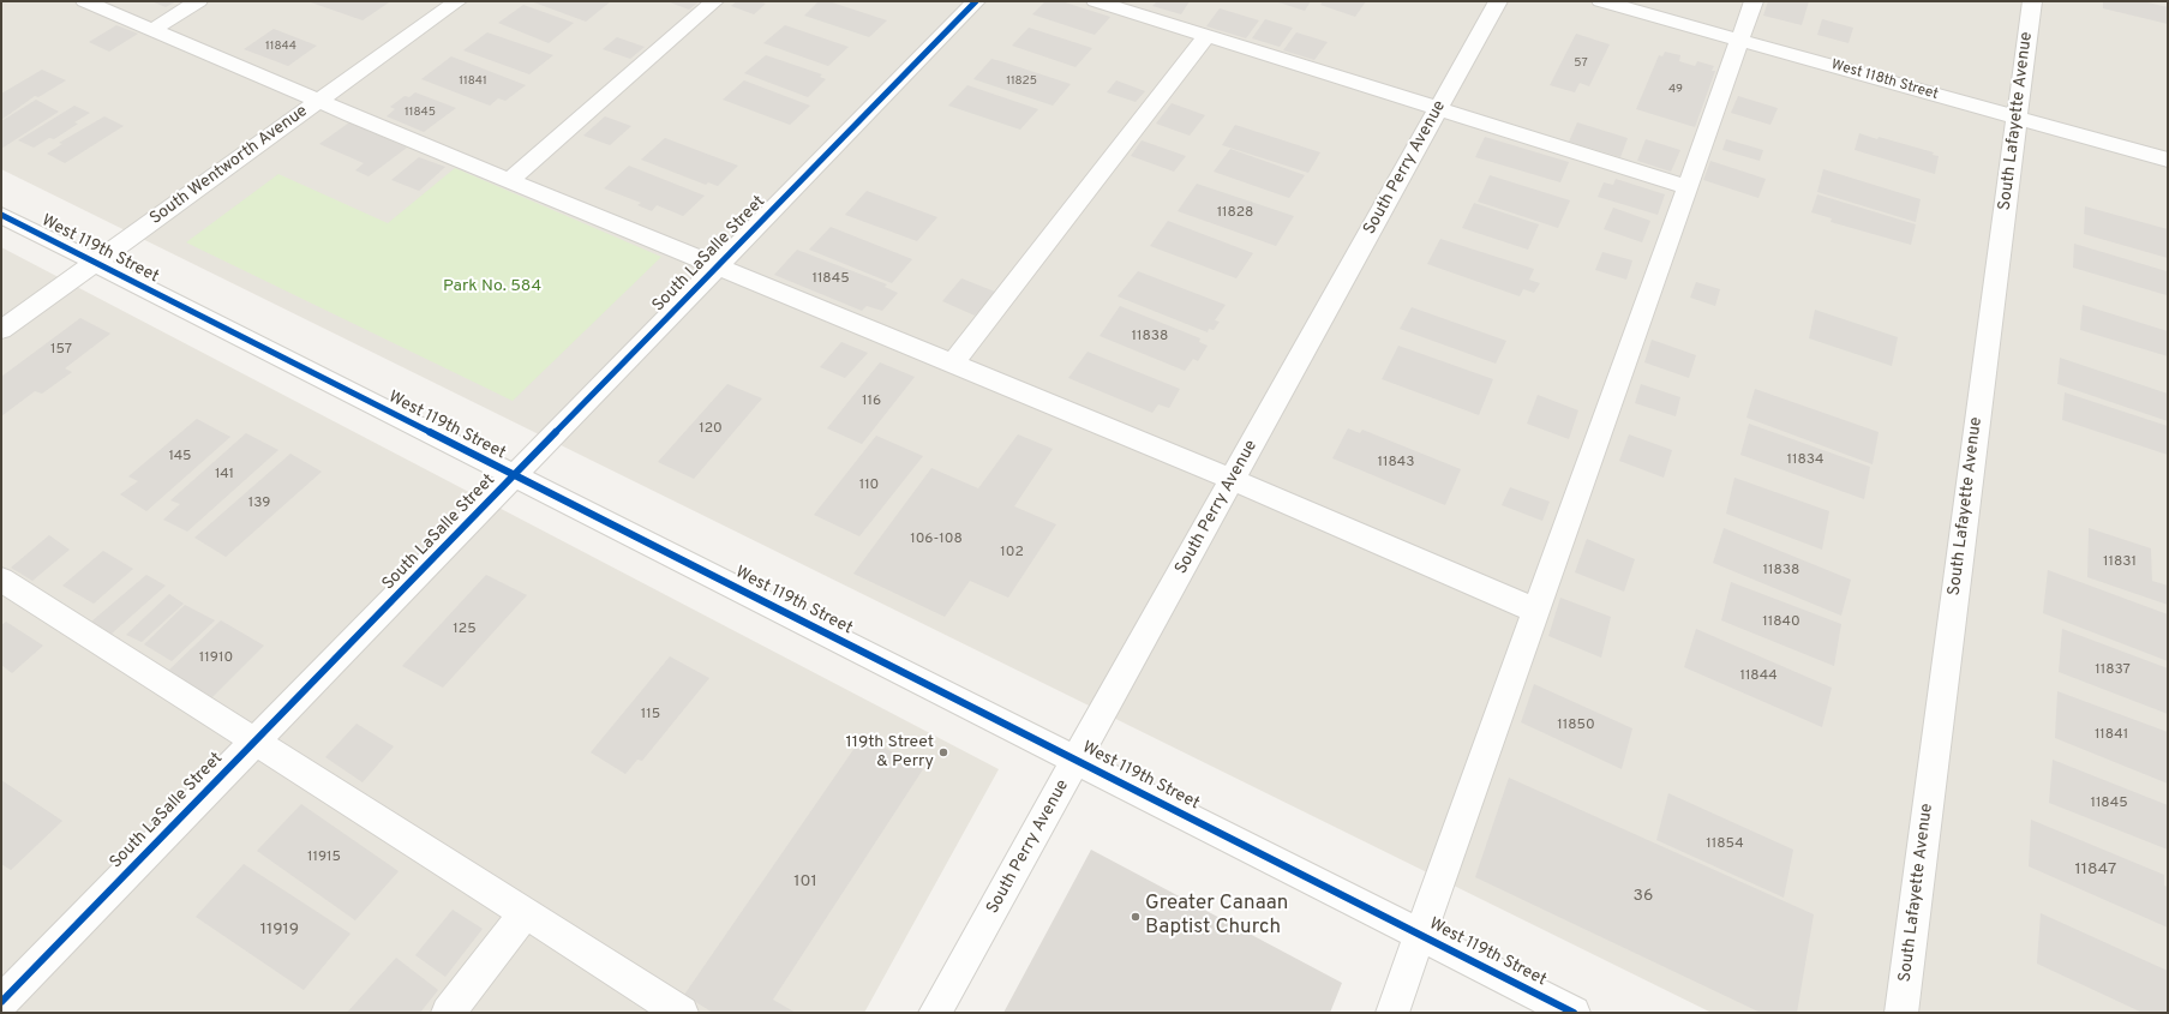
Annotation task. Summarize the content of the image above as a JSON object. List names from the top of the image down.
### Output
{
  "streets": {
    "street": [
      "West 118th Street",
      "South Lafayette Avenue",
      "South Wentworth Avenue",
      "South Perry Avenue",
      "West 119th Street",
      "South LaSalle Street"
    ]
  },
  "crossings": [
    ["West 118th Street", "South Lafayette Avenue"],
    ["South Wentworth Avenue", "West 119th Street"],
    ["South Perry Avenue", "West 119th Street"],
    ["West 119th Street", "South LaSalle Street"]
  ],
  "parks": ["Park No. 584"],
  "places": ["119th Street & Perry", "Greater Canaan Baptist Church"],
  "house_numbers": [
    "11844",
    "57",
    "11841",
    "11825",
    "49",
    "11845",
    "11828",
    "11845",
    "11838",
    "157",
    "116",
    "120",
    "145",
    "11834",
    "11843",
    "141",
    "110",
    "139",
    "106-108",
    "102",
    "11831",
    "11838",
    "11840",
    "125",
    "11910",
    "11837",
    "11844",
    "115",
    "11850",
    "11841",
    "11845",
    "11854",
    "11915",
    "11847",
    "101",
    "36",
    "11919"
  ]
}
